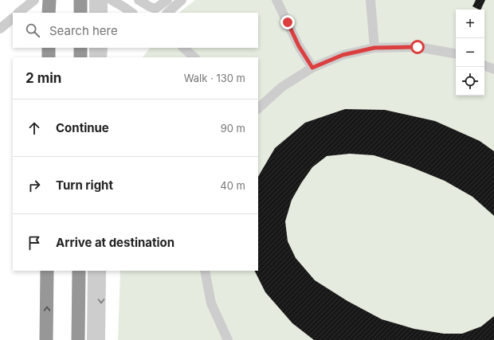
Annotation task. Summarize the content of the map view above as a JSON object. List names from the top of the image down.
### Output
{
  "page": {
    "map_buttons": ["+", "−"],
    "search": "Search here",
    "heading": ["2 min", "Walk · 130 m"],
    "list": [
      ["Continue", "90 m"],
      ["Turn right", "40 m"],
      "Arrive at destination"
    ]
  }
}
